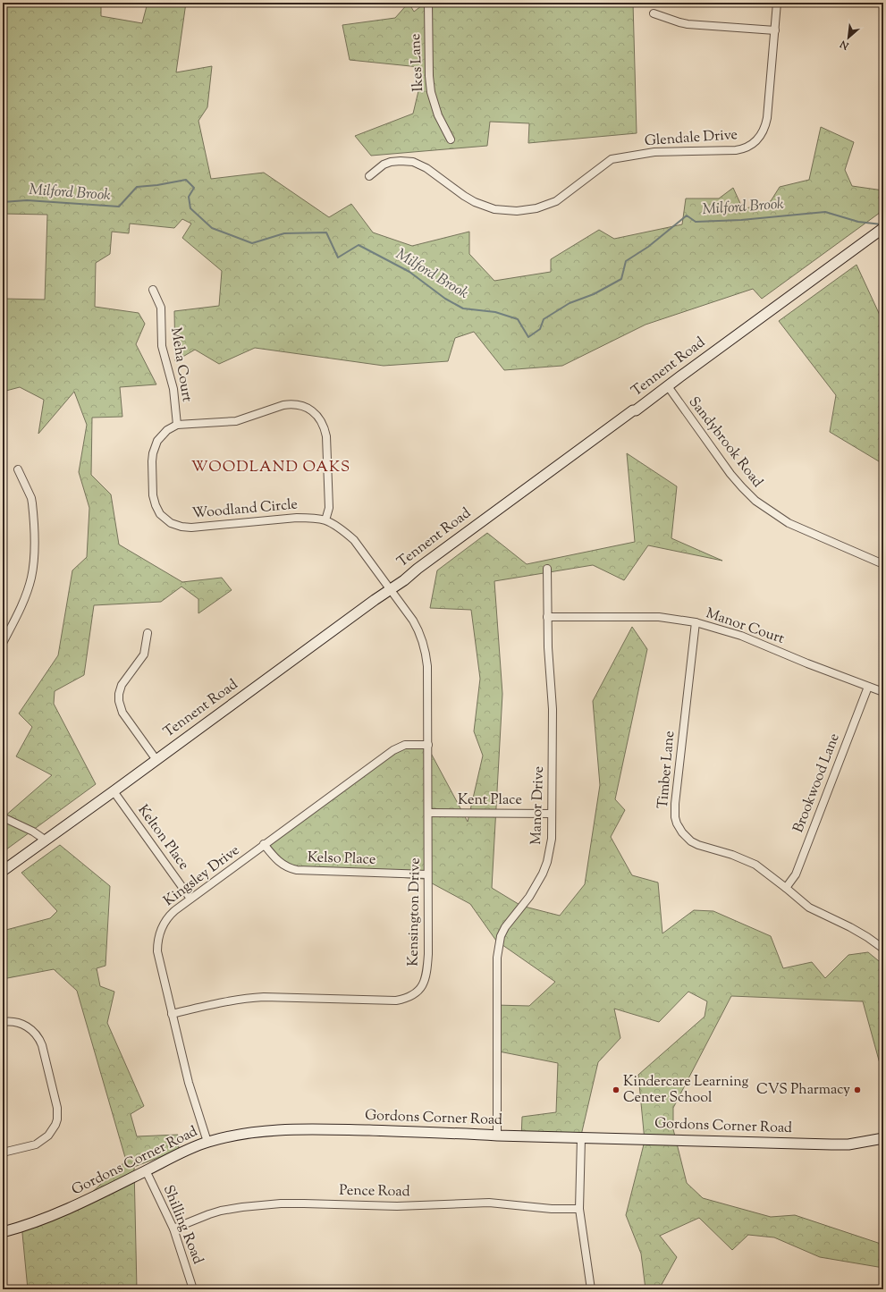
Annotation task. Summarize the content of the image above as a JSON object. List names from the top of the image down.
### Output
{
  "streets": {
    "street": [
      "Ikes Lane",
      "Glendale Drive",
      "Meha Court",
      "Tennent Road",
      "Sandybrook Road",
      "Woodland Circle",
      "Manor Court",
      "Timber Lane",
      "Brookwood Lane",
      "Kent Place",
      "Manor Drive",
      "Kelton Place",
      "Kelso Place",
      "Kingsley Drive",
      "Kensington Drive",
      "Gordons Corner Road",
      "Pence Road",
      "Shilling Road"
    ]
  },
  "crossings": [
    ["Meha Court", "Woodland Circle"],
    ["Tennent Road", "Sandybrook Road"],
    ["Tennent Road", "Woodland Circle"],
    ["Tennent Road", "Kelton Place"],
    ["Tennent Road", "Kensington Drive"],
    ["Woodland Circle", "Kensington Drive"],
    ["Manor Court", "Timber Lane"],
    ["Manor Court", "Brookwood Lane"],
    ["Manor Court", "Manor Drive"],
    ["Timber Lane", "Brookwood Lane"],
    ["Kent Place", "Manor Drive"],
    ["Kent Place", "Kensington Drive"],
    ["Manor Drive", "Gordons Corner Road"],
    ["Kelton Place", "Kingsley Drive"],
    ["Kelso Place", "Kingsley Drive"],
    ["Kelso Place", "Kensington Drive"],
    ["Kingsley Drive", "Kensington Drive"],
    ["Kingsley Drive", "Gordons Corner Road"],
    ["Gordons Corner Road", "Shilling Road"],
    ["Pence Road", "Shilling Road"]
  ],
  "districts": ["WOODLAND OAKS"],
  "water": ["Milford Brook"],
  "places": ["Kindercare Learning Center School", "CVS Pharmacy"],
  "north": "bottom left"
}
